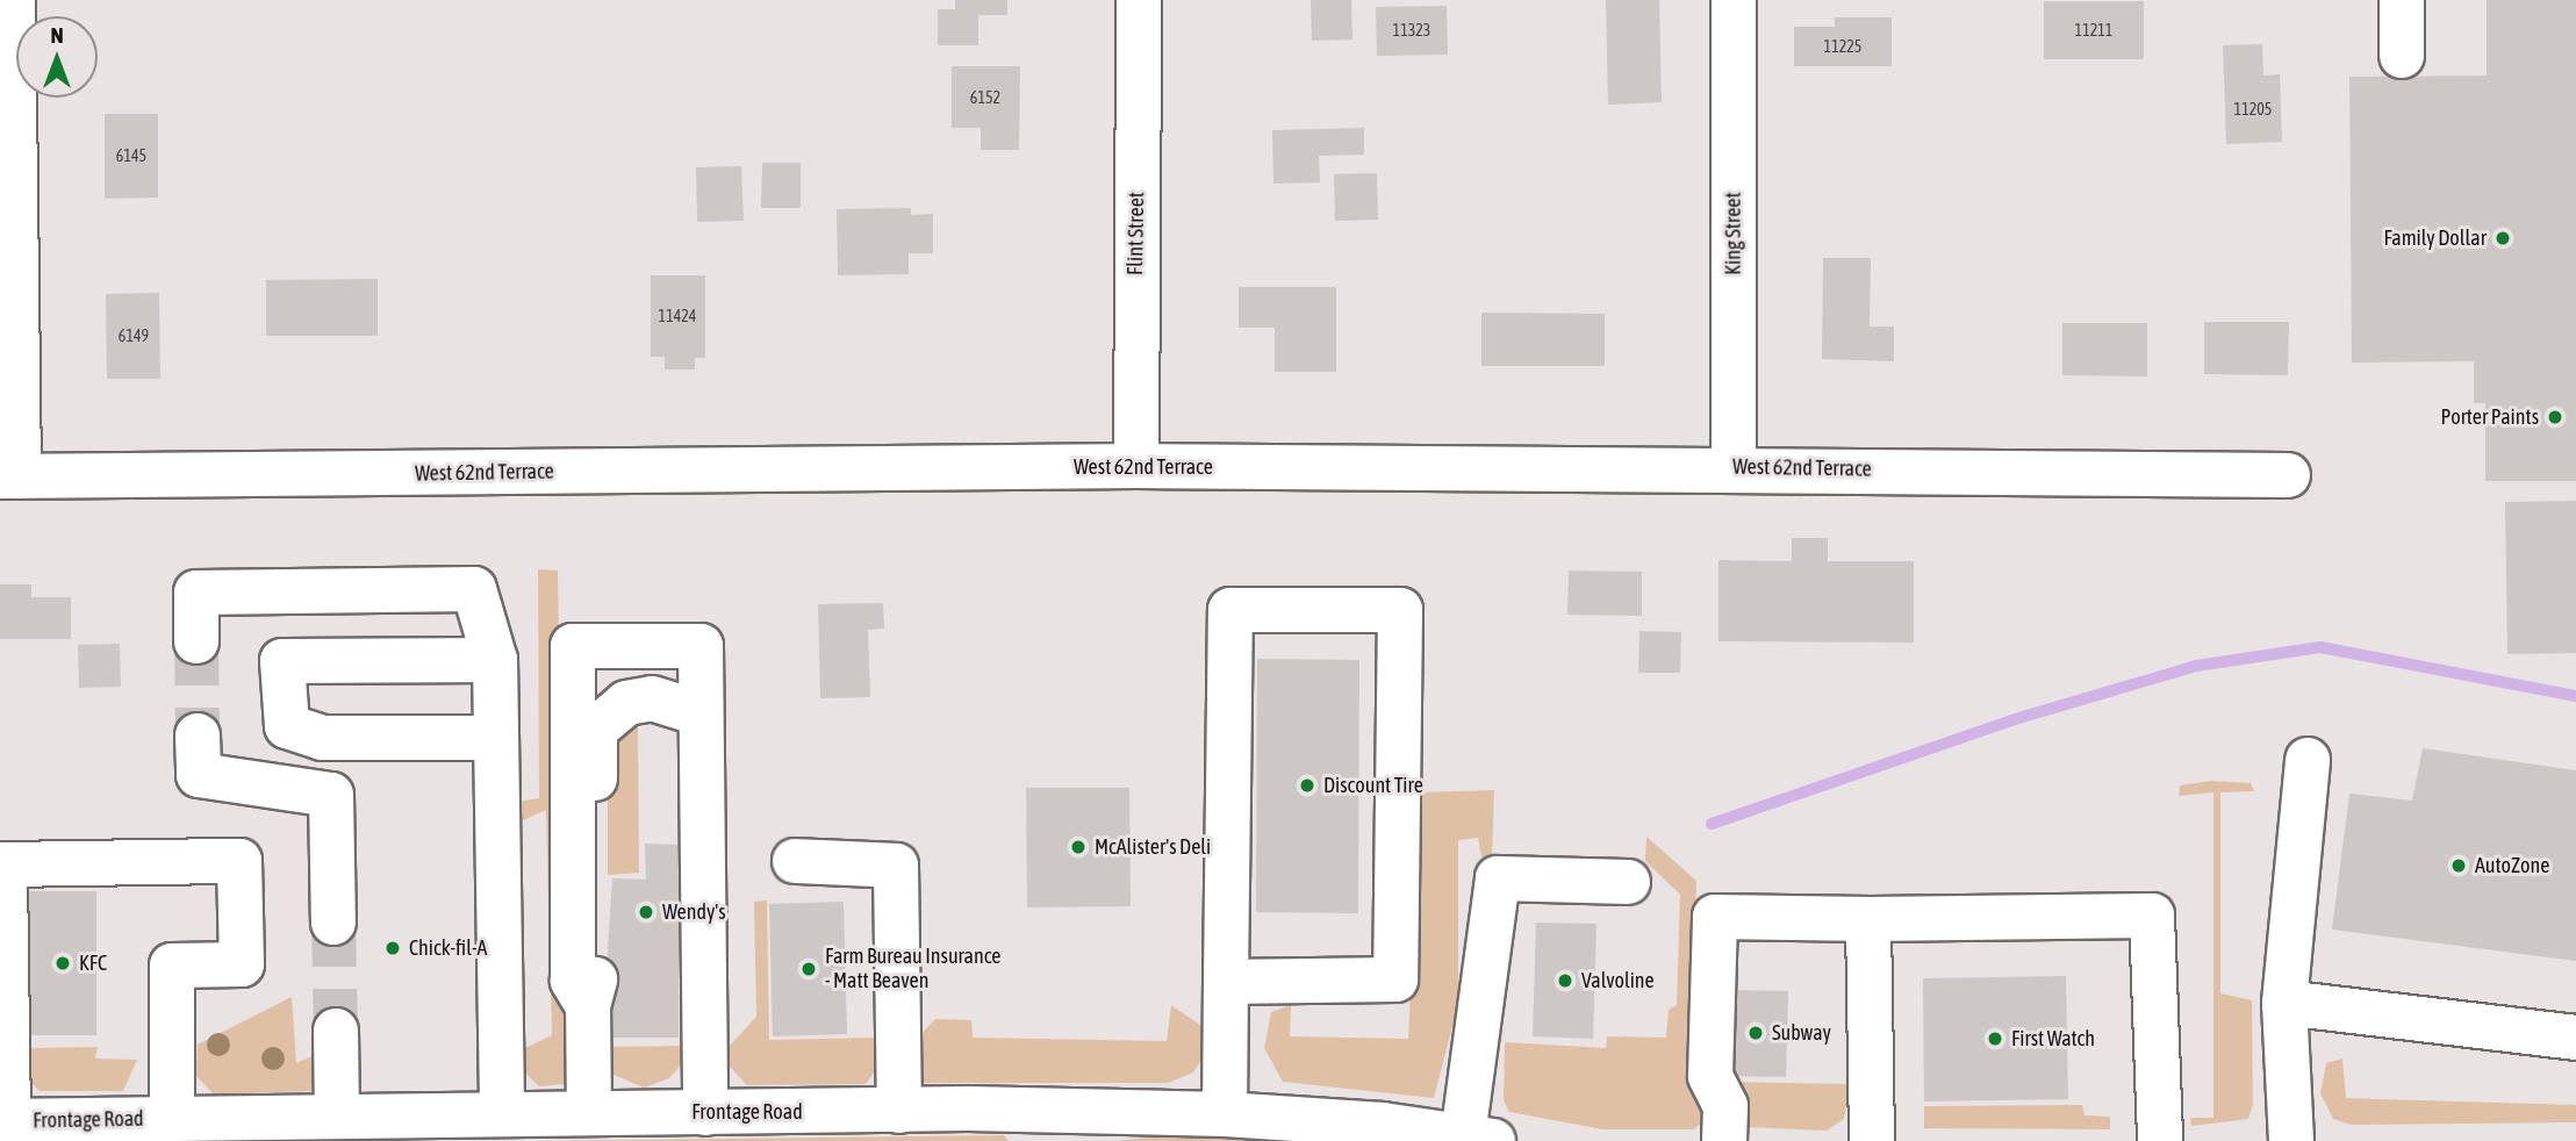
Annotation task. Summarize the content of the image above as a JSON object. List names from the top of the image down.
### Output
{
  "streets": {
    "street": [
      "Flint Street",
      "King Street",
      "West 62nd Terrace",
      "Frontage Road"
    ]
  },
  "crossings": [
    ["Flint Street", "West 62nd Terrace"],
    ["King Street", "West 62nd Terrace"]
  ],
  "places": [
    "Family Dollar",
    "Porter Paints",
    "Discount Tire",
    "McAlister's Deli",
    "AutoZone",
    "Wendy's",
    "Chick-fil-A",
    "KFC",
    "Farm Bureau Insurance - Matt Beaven",
    "Valvoline",
    "Subway",
    "First Watch"
  ],
  "house_numbers": [
    "11323",
    "11211",
    "11225",
    "6152",
    "11205",
    "6145",
    "11424",
    "6149"
  ],
  "north": "top"
}
